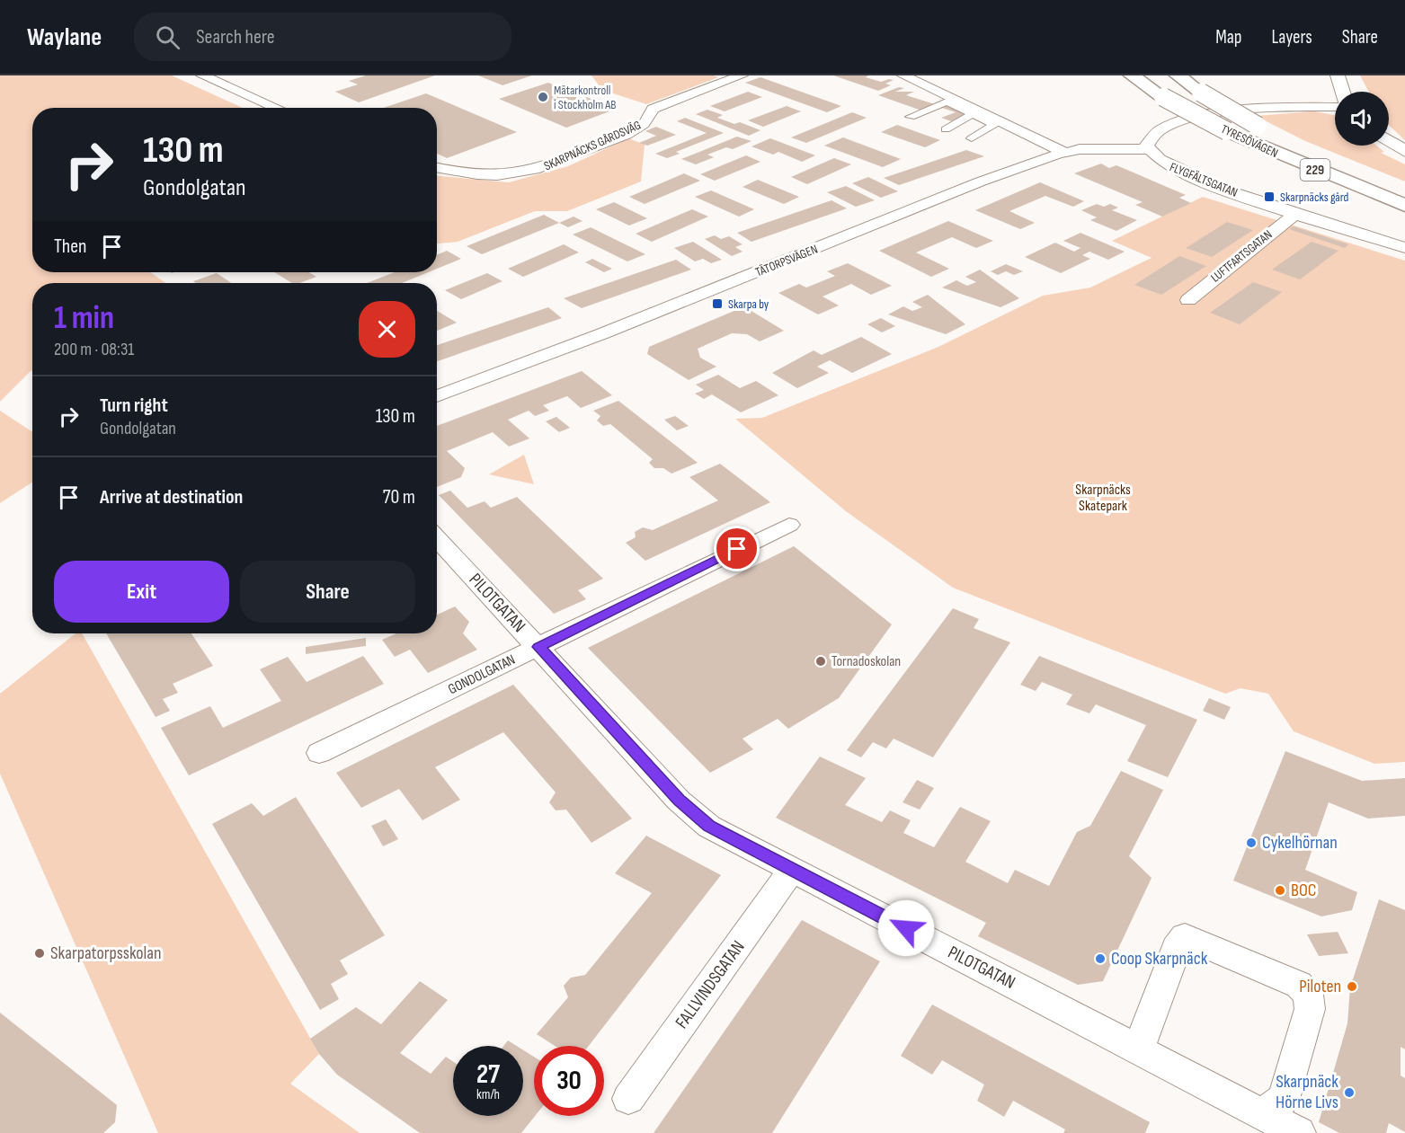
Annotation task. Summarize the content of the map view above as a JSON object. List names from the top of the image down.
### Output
{
  "streets": {
    "highway": ["TYRESÖVÄGEN", "229"],
    "street": [
      "SKARPNÄCKS GÅRDSVÄG",
      "FLYGFÄLTSGATAN",
      "LUFTFARTSGATAN",
      "TÄTORPSVÄGEN",
      "PILOTGATAN",
      "GONDOLGATAN",
      "FALLVINDSGATAN"
    ]
  },
  "crossings": [
    ["FLYGFÄLTSGATAN", "LUFTFARTSGATAN"],
    ["FLYGFÄLTSGATAN", "TÄTORPSVÄGEN"],
    ["PILOTGATAN", "GONDOLGATAN"],
    ["PILOTGATAN", "FALLVINDSGATAN"]
  ],
  "parks": ["Skarpnäcks Skatepark"],
  "places": {
    "other": [
      "Mätarkontroll i Stockholm AB",
      "Tornadoskolan",
      "Cykelhörnan",
      "BOC",
      "Skarpatorpsskolan",
      "Coop Skarpnäck",
      "Piloten",
      "Skarpnäck Hörne Livs"
    ],
    "transit": ["Skarpnäcks gård", "Skarpa by"]
  },
  "page": {
    "header": "Waylane",
    "search": "Search here",
    "nav": ["Map", "Layers", "Share"],
    "turn": ["130 m", "Gondolgatan"],
    "then": "Then",
    "heading": ["1 min", "200 m · 08:31"],
    "list": [
      {
        "name": "Turn right",
        "note": "Gondolgatan",
        "value": "130 m"
      },
      {
        "name": "Arrive at destination",
        "value": "70 m"
      }
    ],
    "buttons": ["Exit", "Share"],
    "speed": "27 km/h",
    "limit": "30"
  }
}
